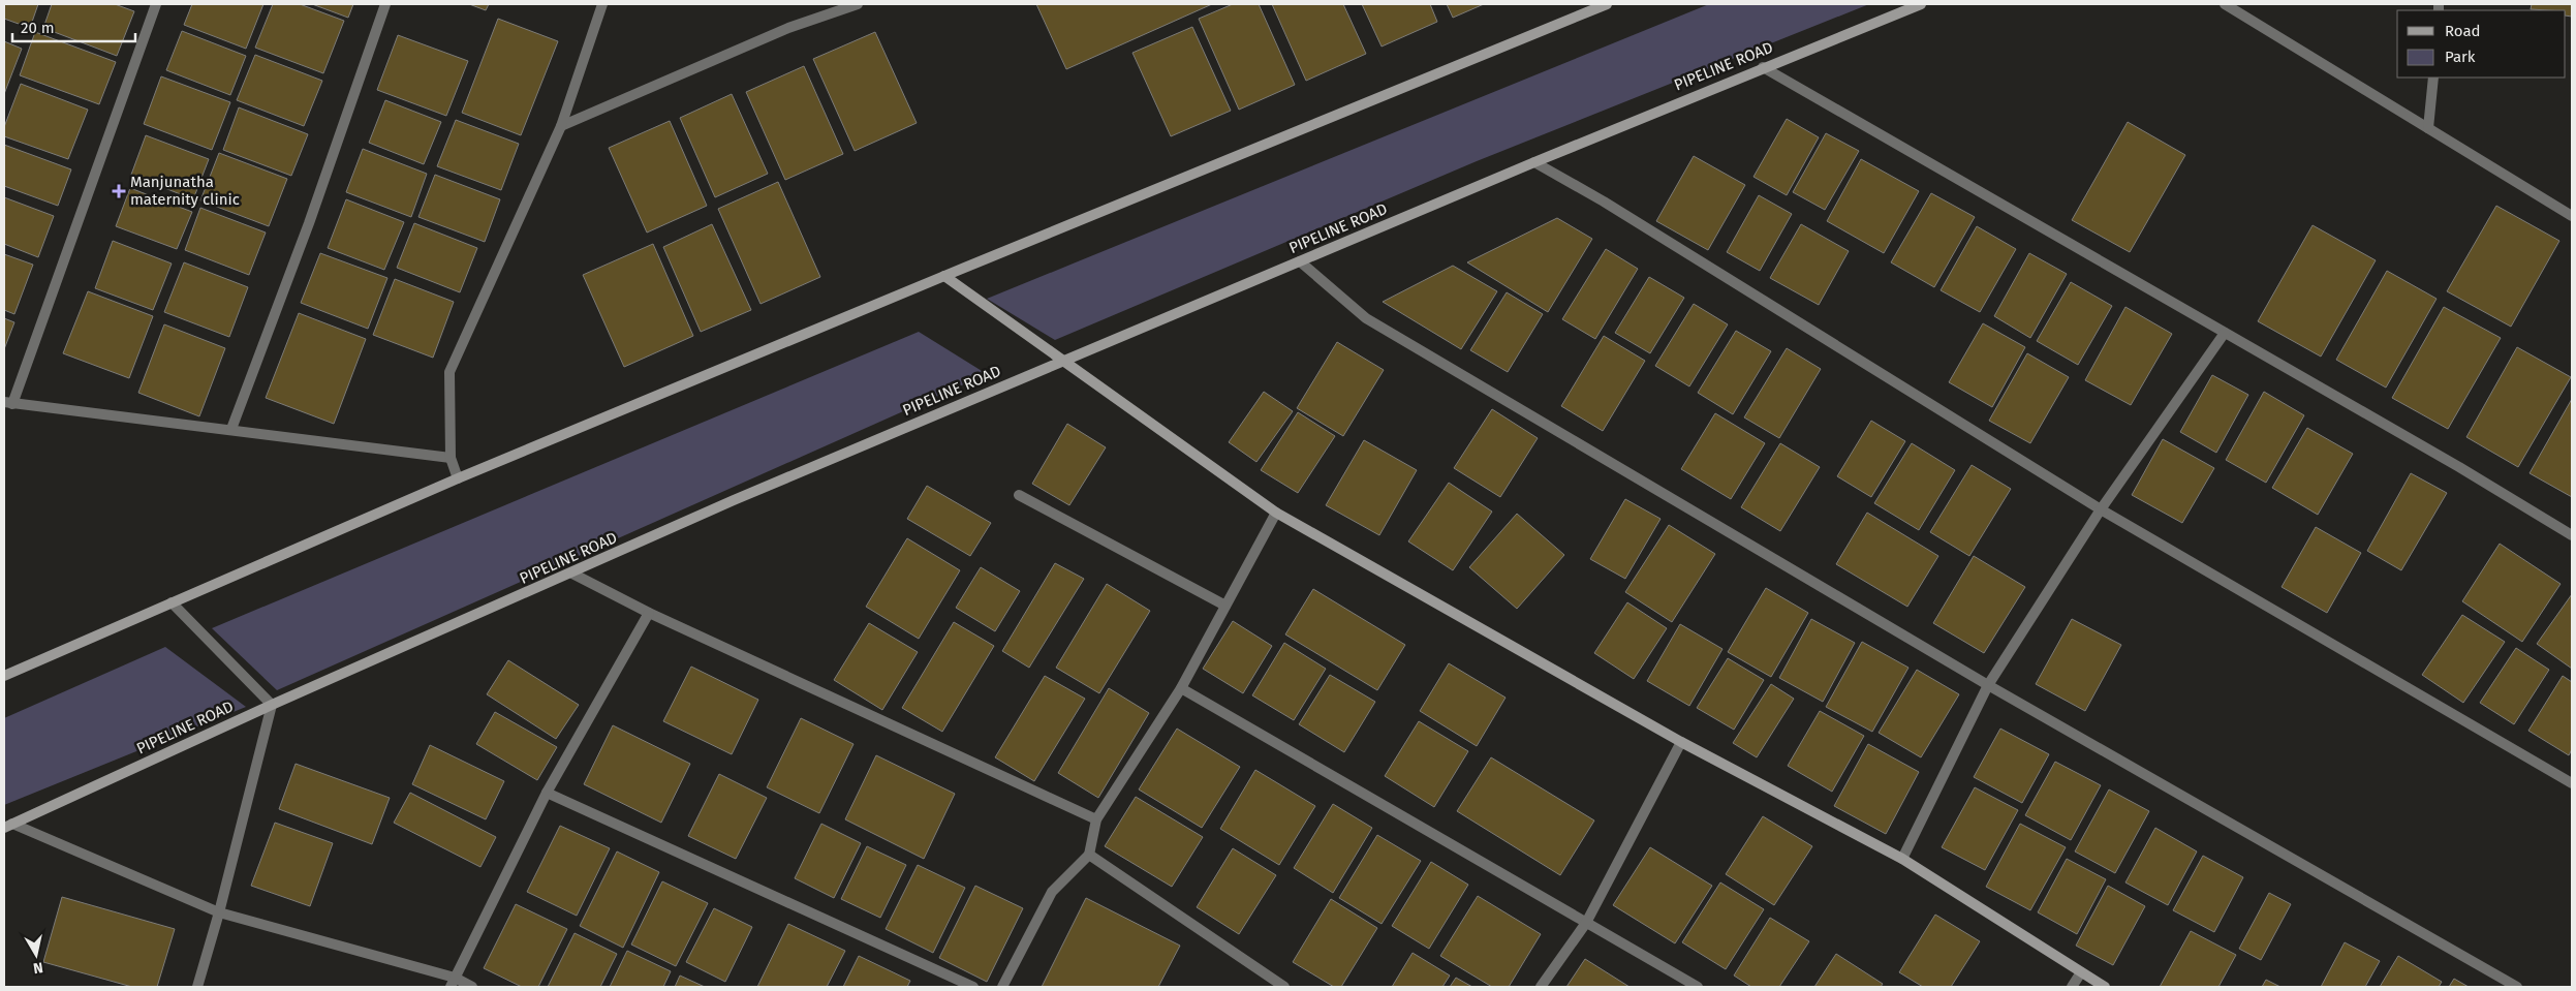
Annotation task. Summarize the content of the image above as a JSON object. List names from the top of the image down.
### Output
{
  "streets": {
    "main road": ["PIPELINE ROAD"]
  },
  "places": {
    "health": ["Manjunatha maternity clinic"]
  },
  "legend": ["Road", "Park"],
  "scale_bar": "20 m",
  "north": "bottom"
}
